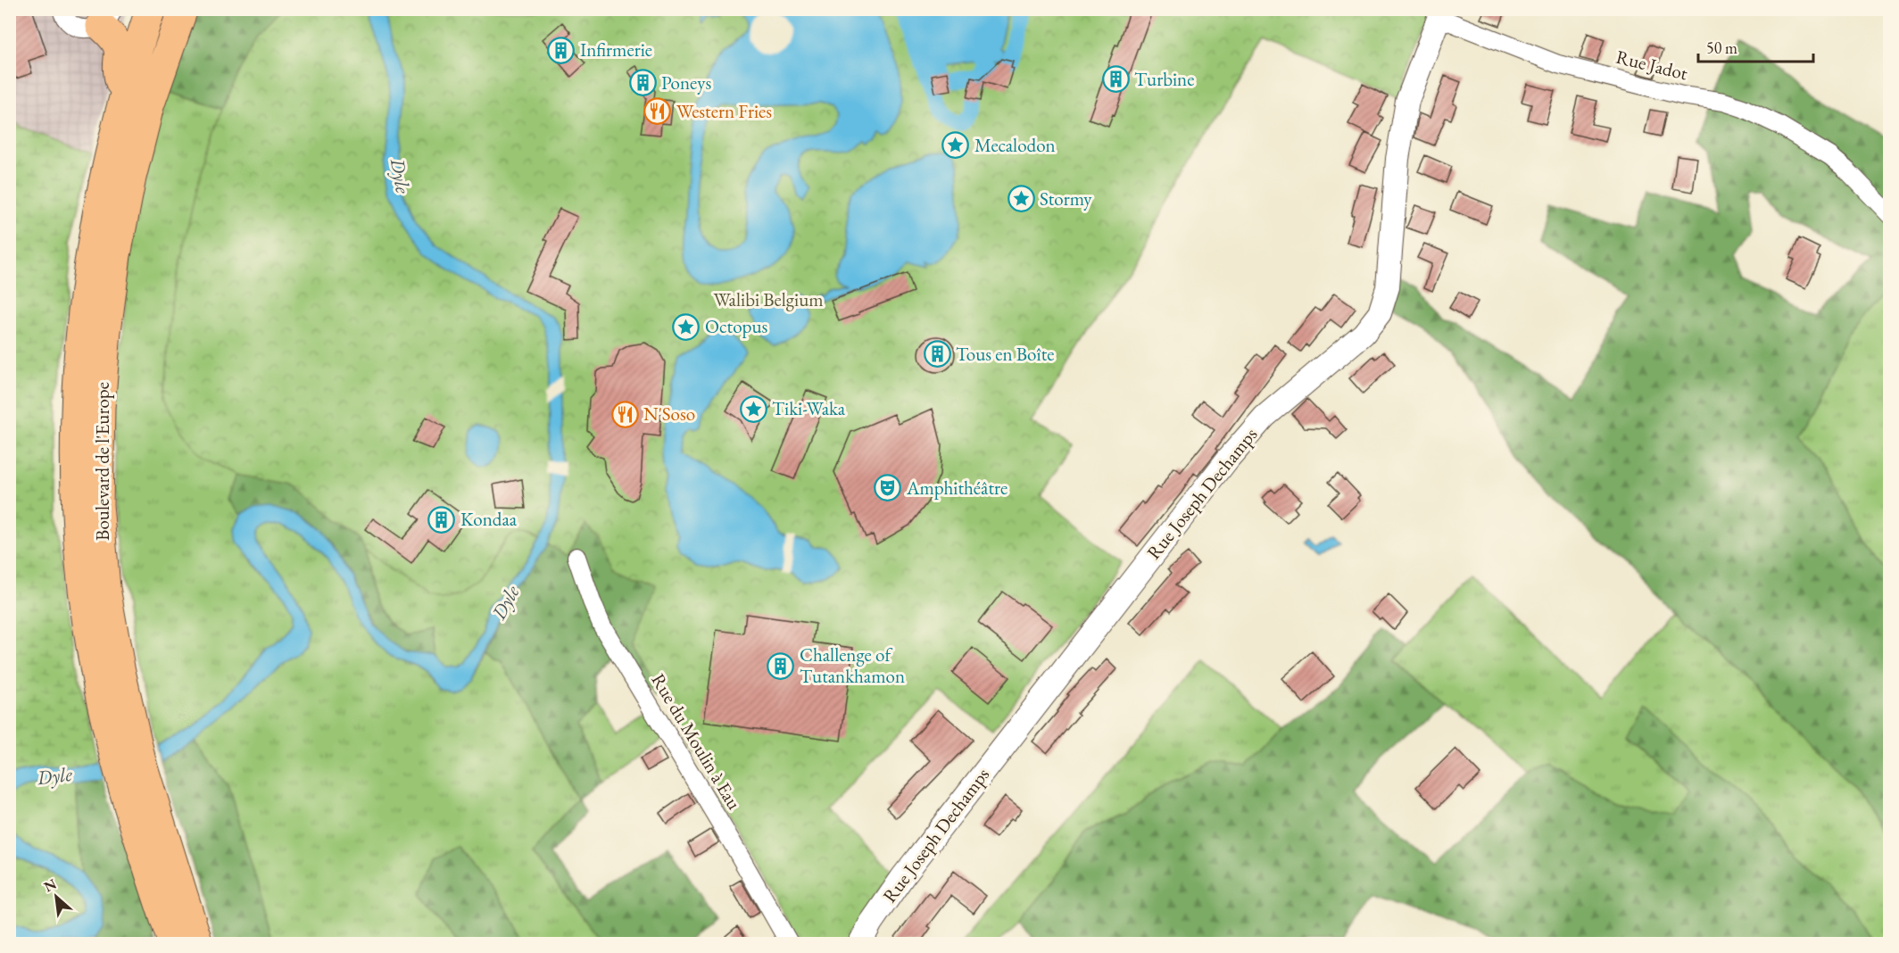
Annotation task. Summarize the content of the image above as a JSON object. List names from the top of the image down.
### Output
{
  "streets": {
    "highway": ["Boulevard de l'Europe"],
    "street": ["Rue Jadot", "Rue Joseph Dechamps", "Rue du Moulin à Eau"]
  },
  "crossings": [
    ["Rue Jadot", "Rue Joseph Dechamps"]
  ],
  "water": ["Dyle"],
  "parks": ["Walibi Belgium"],
  "places": {
    "building": [
      "Infirmerie",
      "Turbine",
      "Poneys",
      "Tous en Boîte",
      "Kondaa",
      "Challenge of Tutankhamon"
    ],
    "restaurant": ["Western Fries", "N'Soso"],
    "place": [
      "Mecalodon",
      "Stormy",
      "Octopus",
      "Tiki-Waka"
    ],
    "theatre": ["Amphithéâtre"]
  },
  "scale_bar": "50 m",
  "north": "top left"
}
